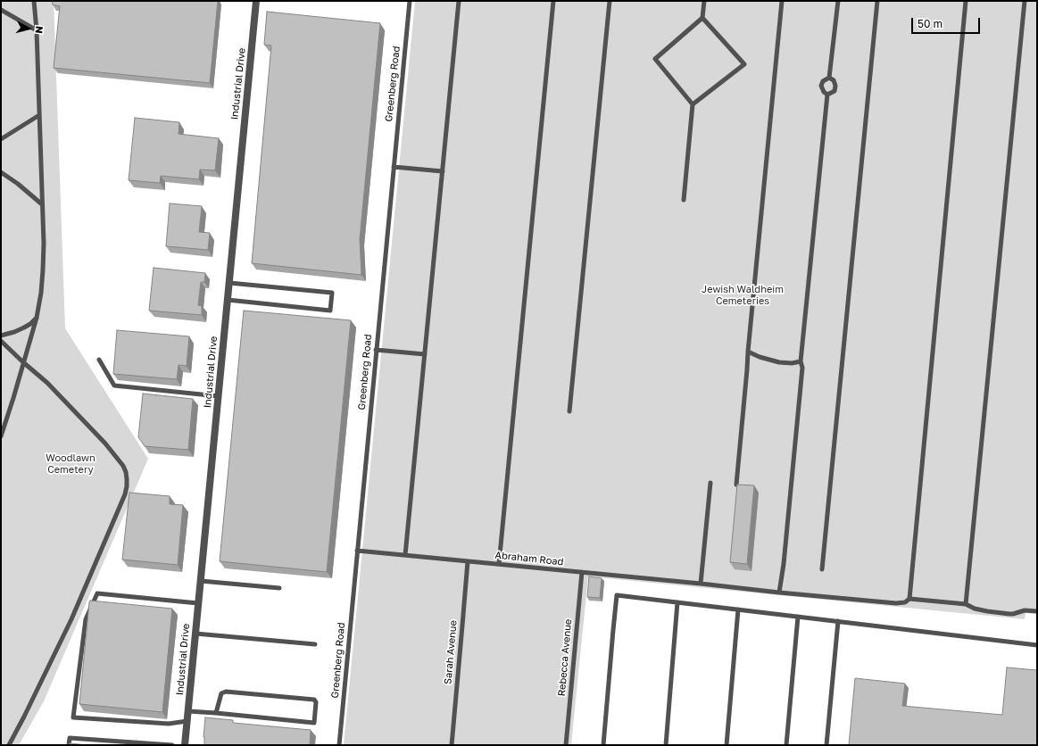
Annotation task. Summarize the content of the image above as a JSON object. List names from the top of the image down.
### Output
{
  "streets": {
    "street": ["Industrial Drive"],
    "lane": [
      "Greenberg Road",
      "Abraham Road",
      "Sarah Avenue",
      "Rebecca Avenue"
    ]
  },
  "crossings": [
    ["Greenberg Road", "Abraham Road"],
    ["Abraham Road", "Sarah Avenue"],
    ["Abraham Road", "Rebecca Avenue"]
  ],
  "parks": ["Jewish Waldheim Cemeteries", "Woodlawn Cemetery"],
  "scale_bar": "50 m",
  "north": "right"
}
